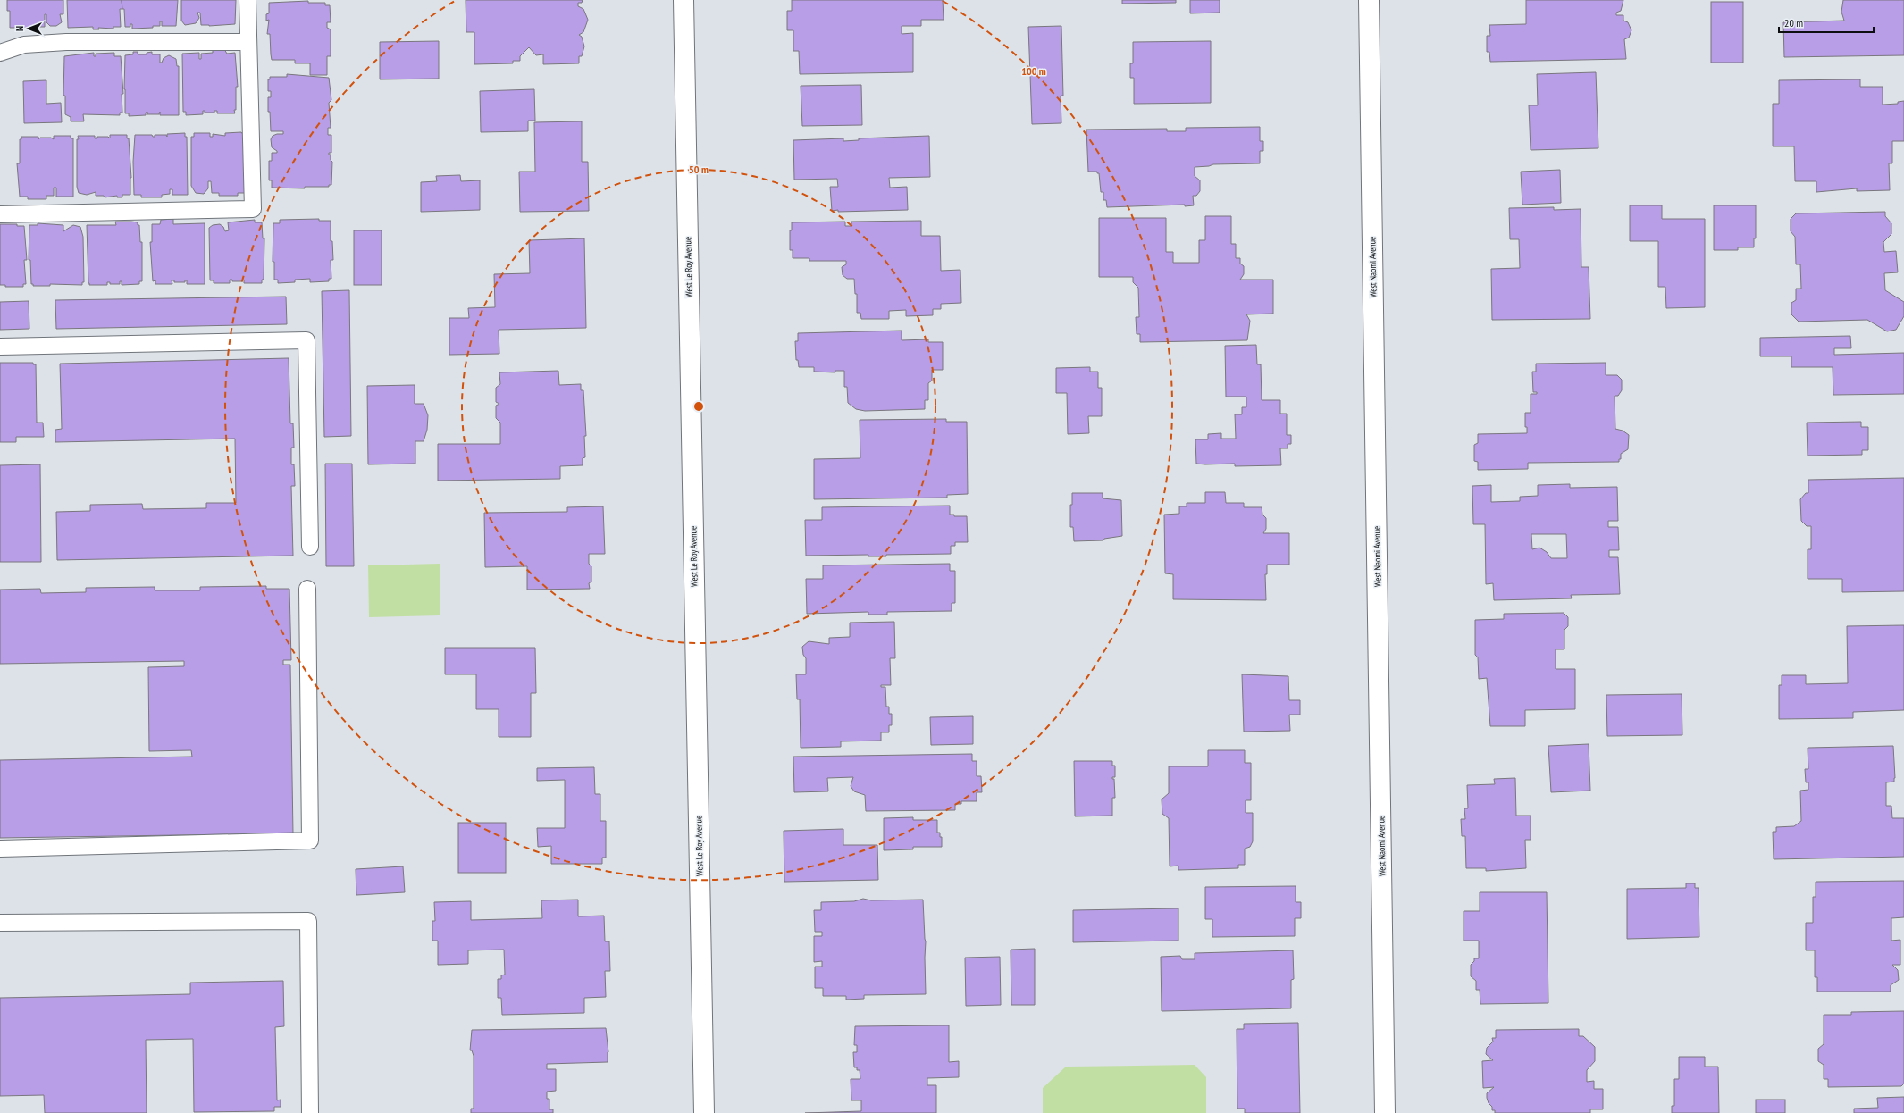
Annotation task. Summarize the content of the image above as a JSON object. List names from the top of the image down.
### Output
{
  "streets": {
    "street": ["West Le Roy Avenue", "West Naomi Avenue"]
  },
  "scale_bar": "20 m",
  "north": "left",
  "rings": ["100 m", "50 m"]
}
